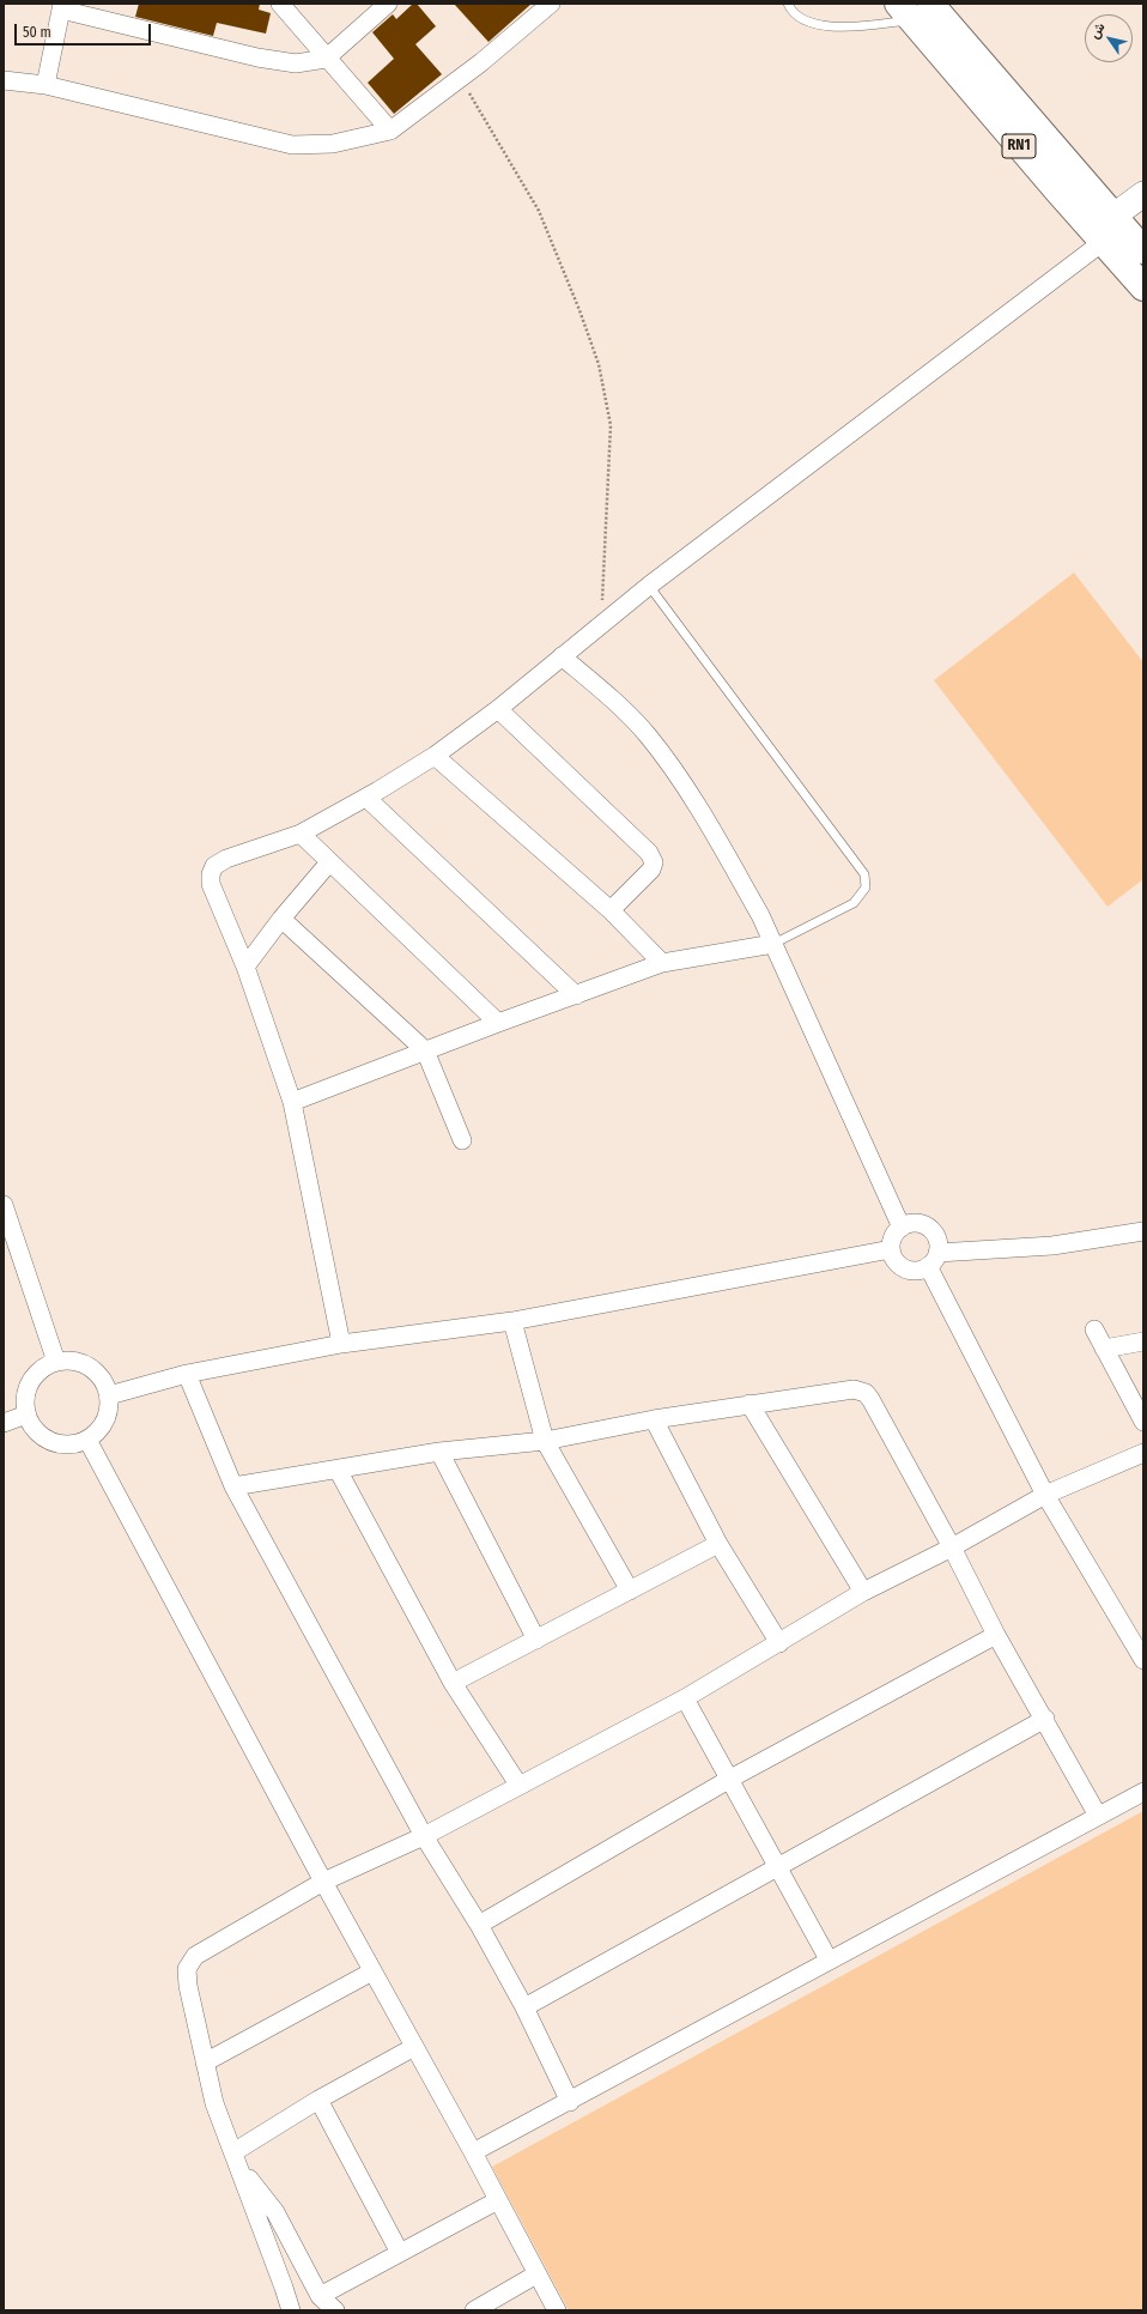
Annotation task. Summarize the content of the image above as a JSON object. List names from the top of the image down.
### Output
{
  "streets": {
    "main road": ["RN1"]
  },
  "scale_bar": "50 m",
  "north": "top left"
}
